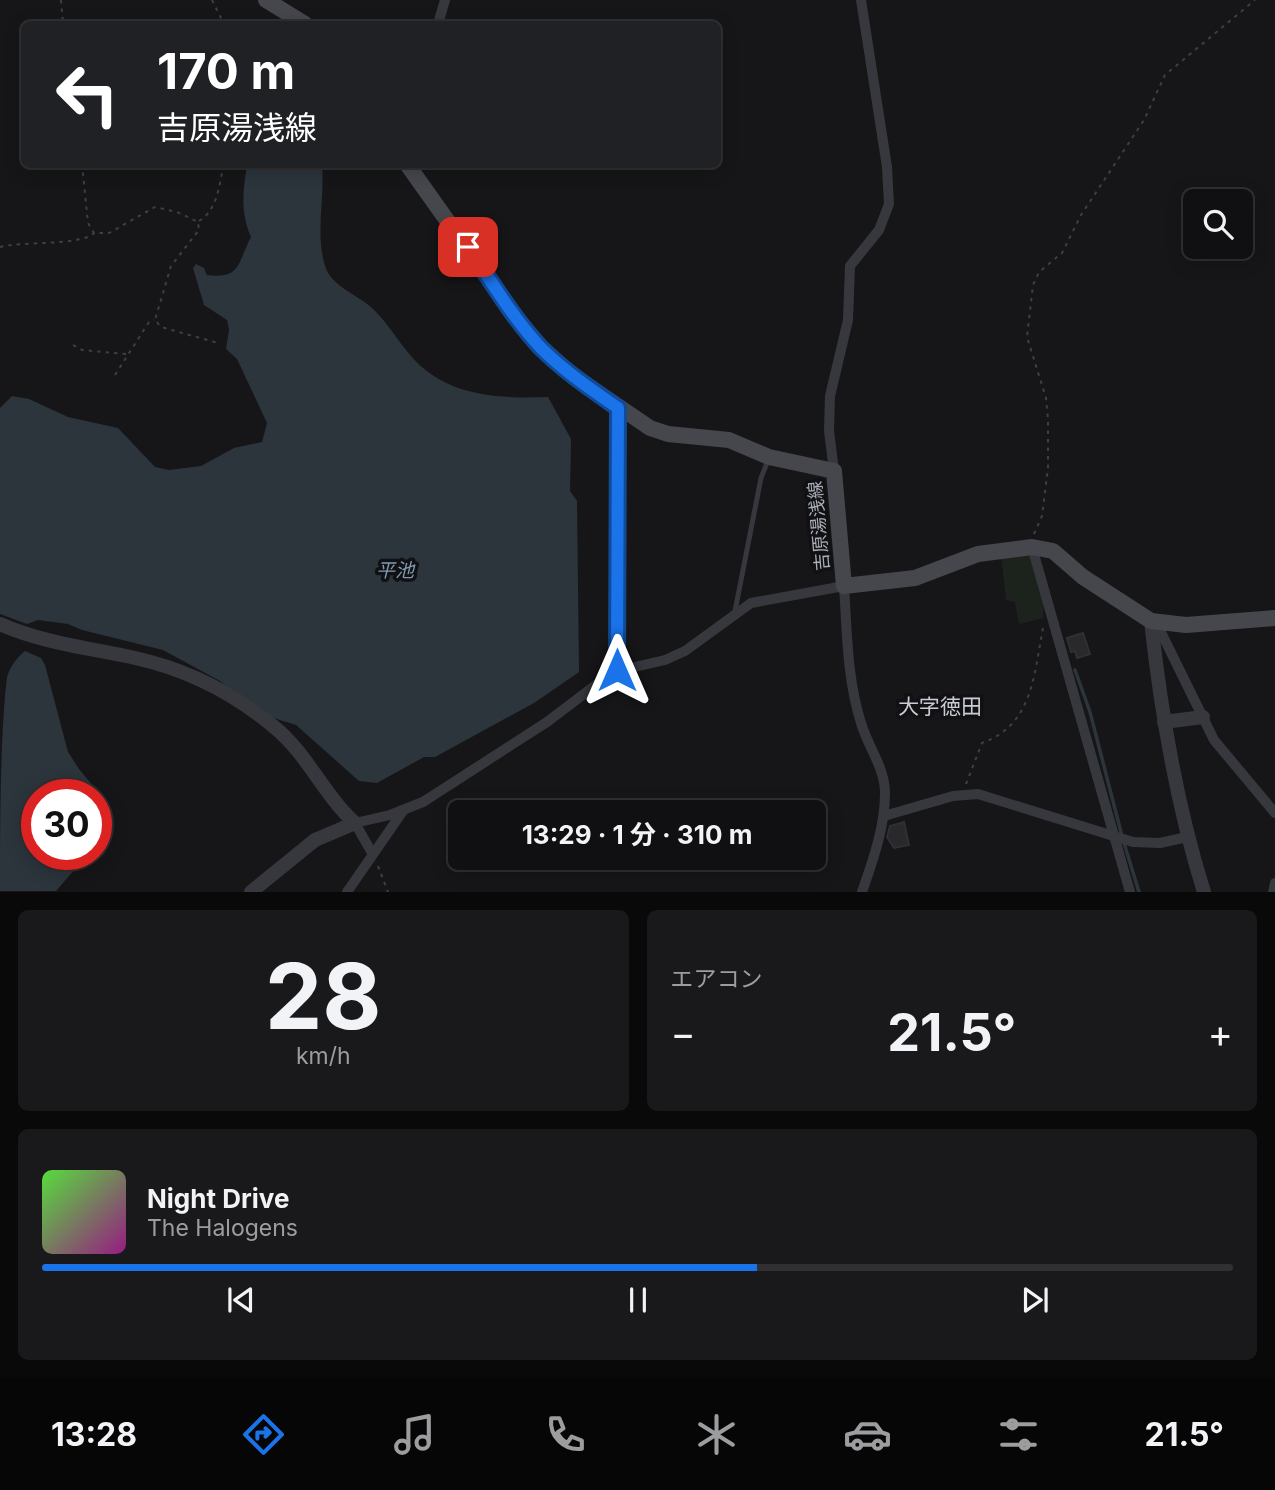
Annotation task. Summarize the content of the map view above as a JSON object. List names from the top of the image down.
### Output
{
  "streets": {
    "main road": ["吉原湯浅線"]
  },
  "districts": ["大字徳田"],
  "water": ["平池"],
  "page": {
    "turn": ["170 m", "吉原湯浅線"],
    "limit": "30",
    "trip": "13:29 · 1 分 · 310 m",
    "tile": [
      ["28", "km/h"],
      "エアコン"
    ],
    "heat": ["−", "21.5°", "+"],
    "song": ["Night Drive", "The Halogens"],
    "tabs": ["13:28", "21.5°"]
  }
}
